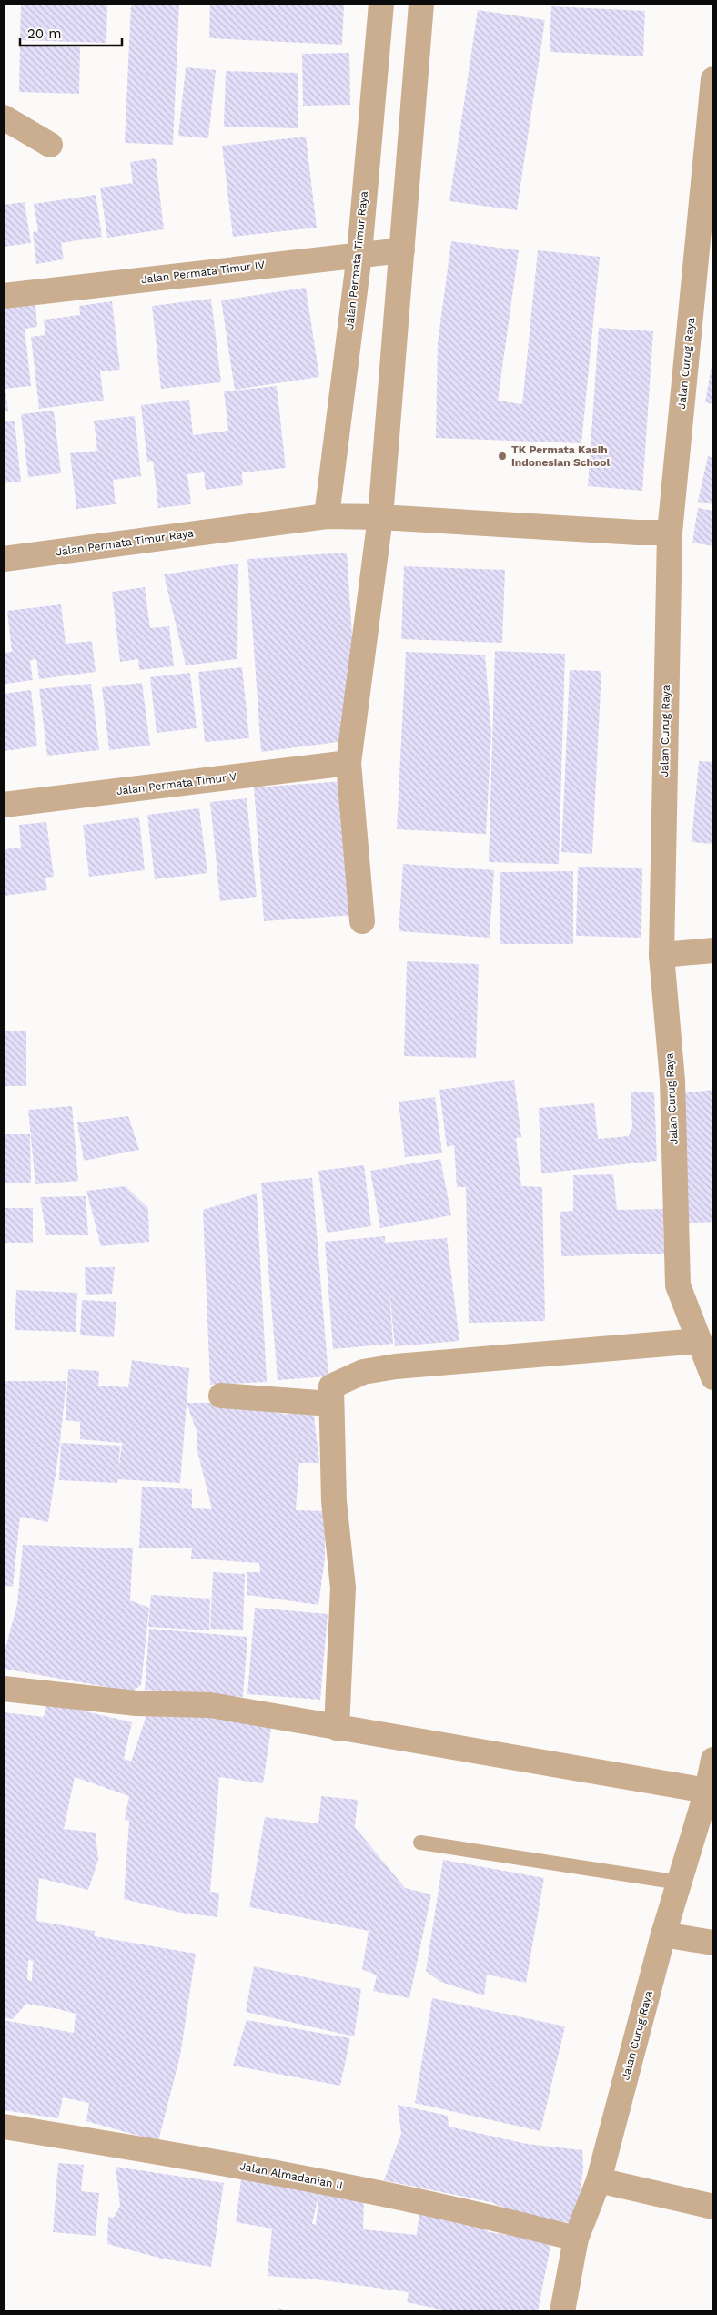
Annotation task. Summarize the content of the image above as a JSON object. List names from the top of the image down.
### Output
{
  "streets": {
    "street": [
      "Jalan Permata Timur Raya",
      "Jalan Permata Timur IV",
      "Jalan Curug Raya",
      "Jalan Permata Timur V",
      "Jalan Almadaniah II"
    ]
  },
  "crossings": [
    ["Jalan Permata Timur Raya", "Jalan Permata Timur IV"],
    ["Jalan Permata Timur Raya", "Jalan Curug Raya"],
    ["Jalan Curug Raya", "Jalan Almadaniah II"]
  ],
  "places": ["TK Permata Kasih Indonesian School"],
  "scale_bar": "20 m"
}
